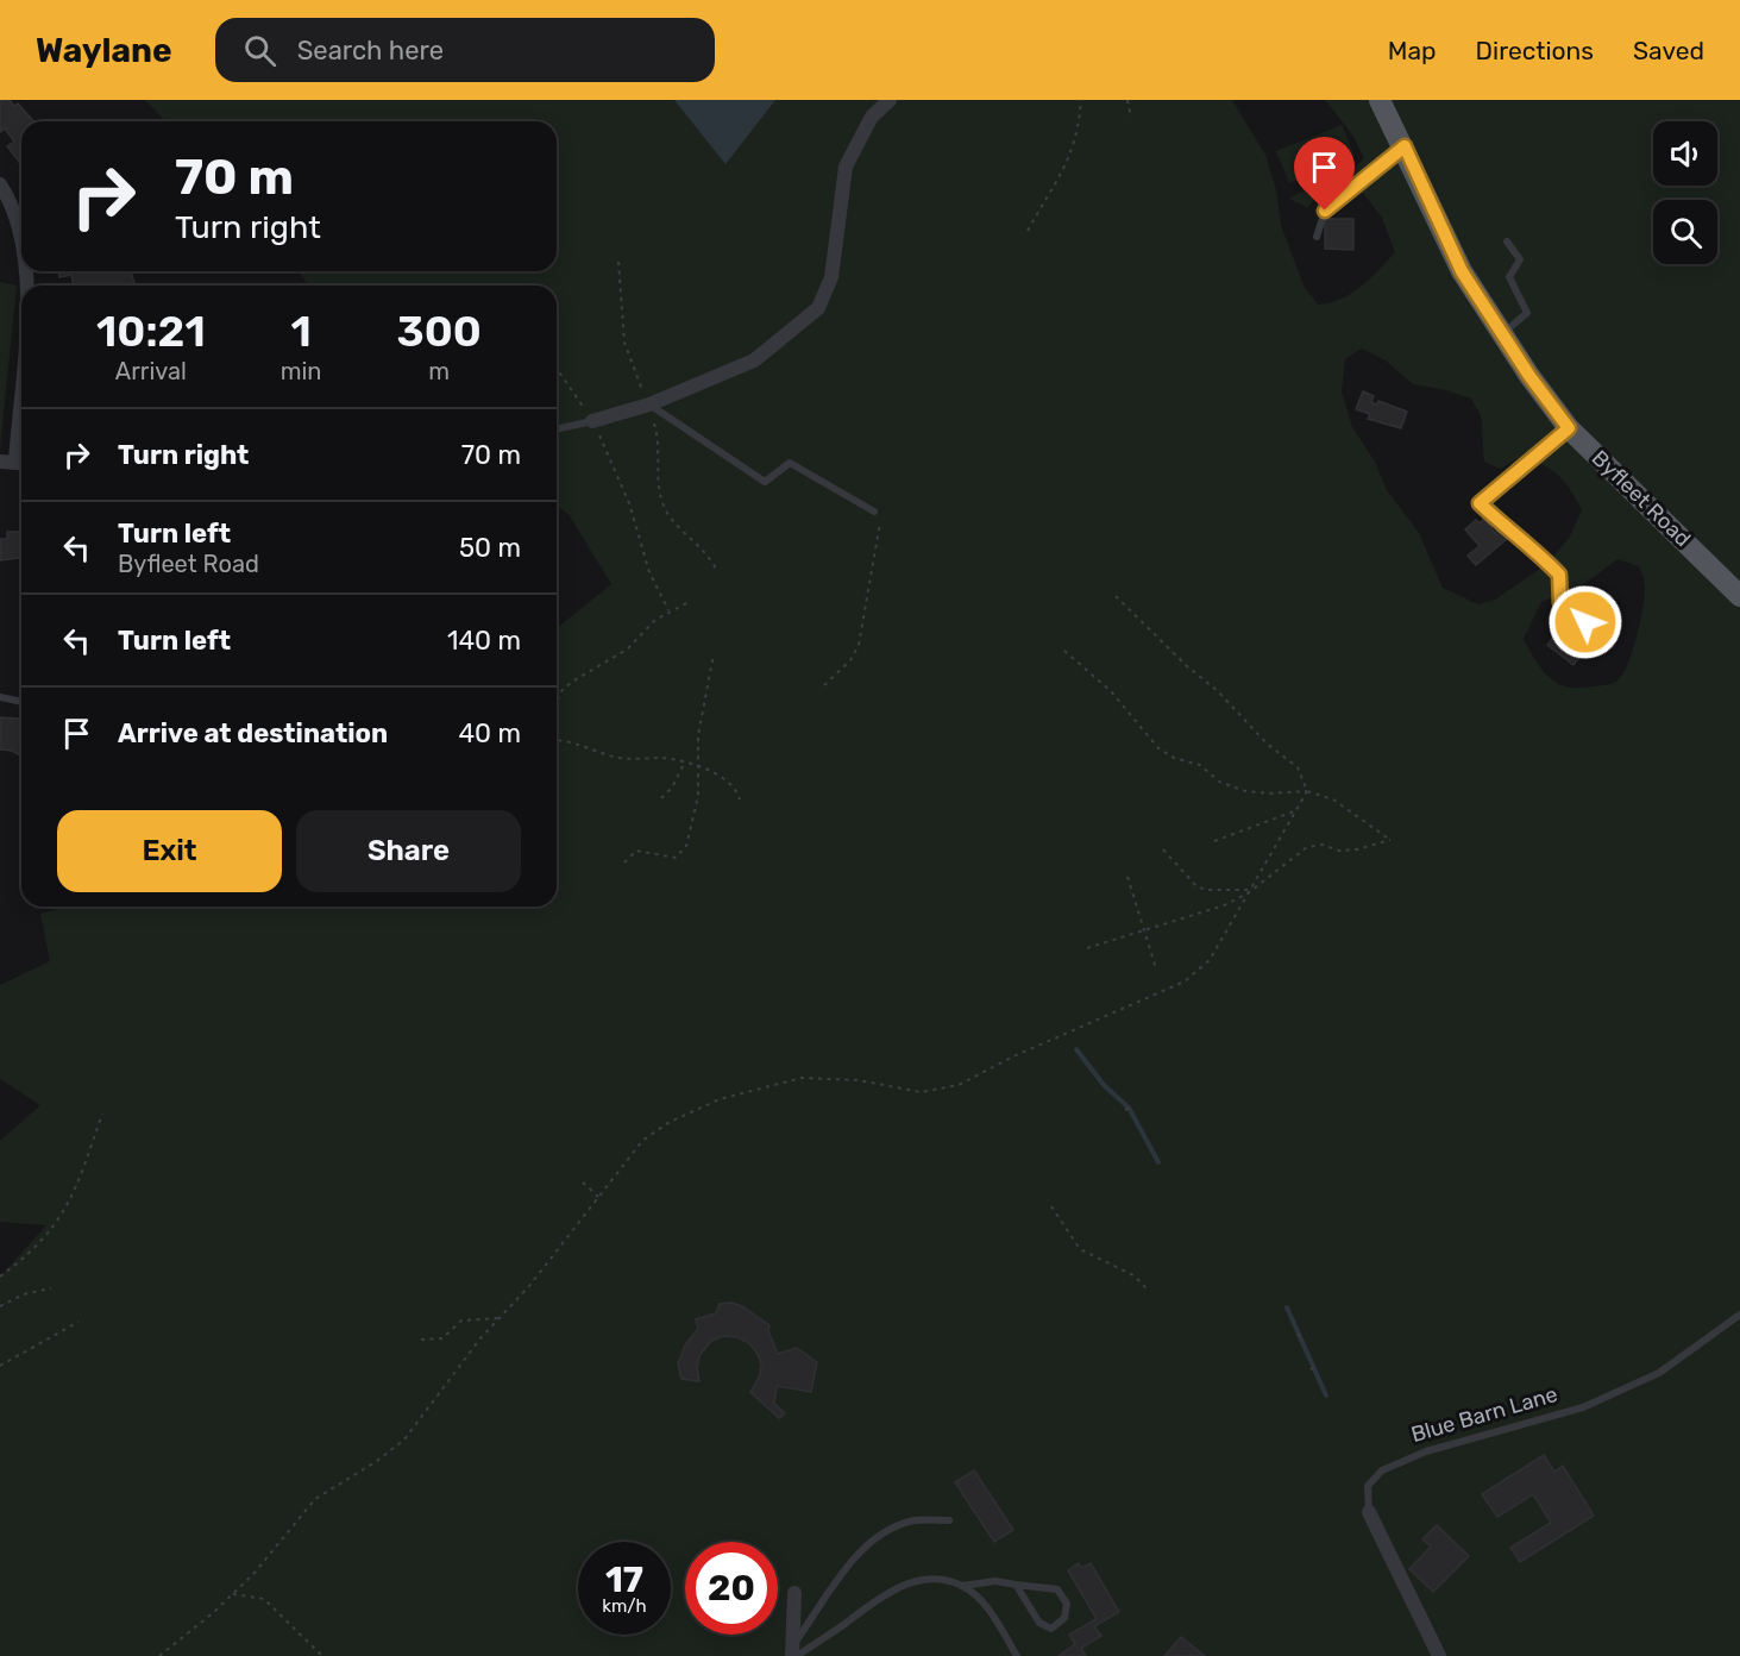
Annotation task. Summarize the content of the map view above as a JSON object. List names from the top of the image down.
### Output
{
  "streets": {
    "main road": ["Byfleet Road"],
    "street": ["Blue Barn Lane"]
  },
  "page": {
    "header": "Waylane",
    "search": "Search here",
    "nav": ["Map", "Directions", "Saved"],
    "turn": ["70 m", "Turn right"],
    "eta": [
      "10:21",
      "Arrival",
      "1",
      "min",
      "300",
      "m"
    ],
    "list": [
      {
        "name": "Turn right",
        "value": "70 m"
      },
      {
        "name": "Turn left",
        "note": "Byfleet Road",
        "value": "50 m"
      },
      {
        "name": "Turn left",
        "value": "140 m"
      },
      {
        "name": "Arrive at destination",
        "value": "40 m"
      }
    ],
    "buttons": ["Exit", "Share"],
    "speed": "17 km/h",
    "limit": "20"
  }
}
